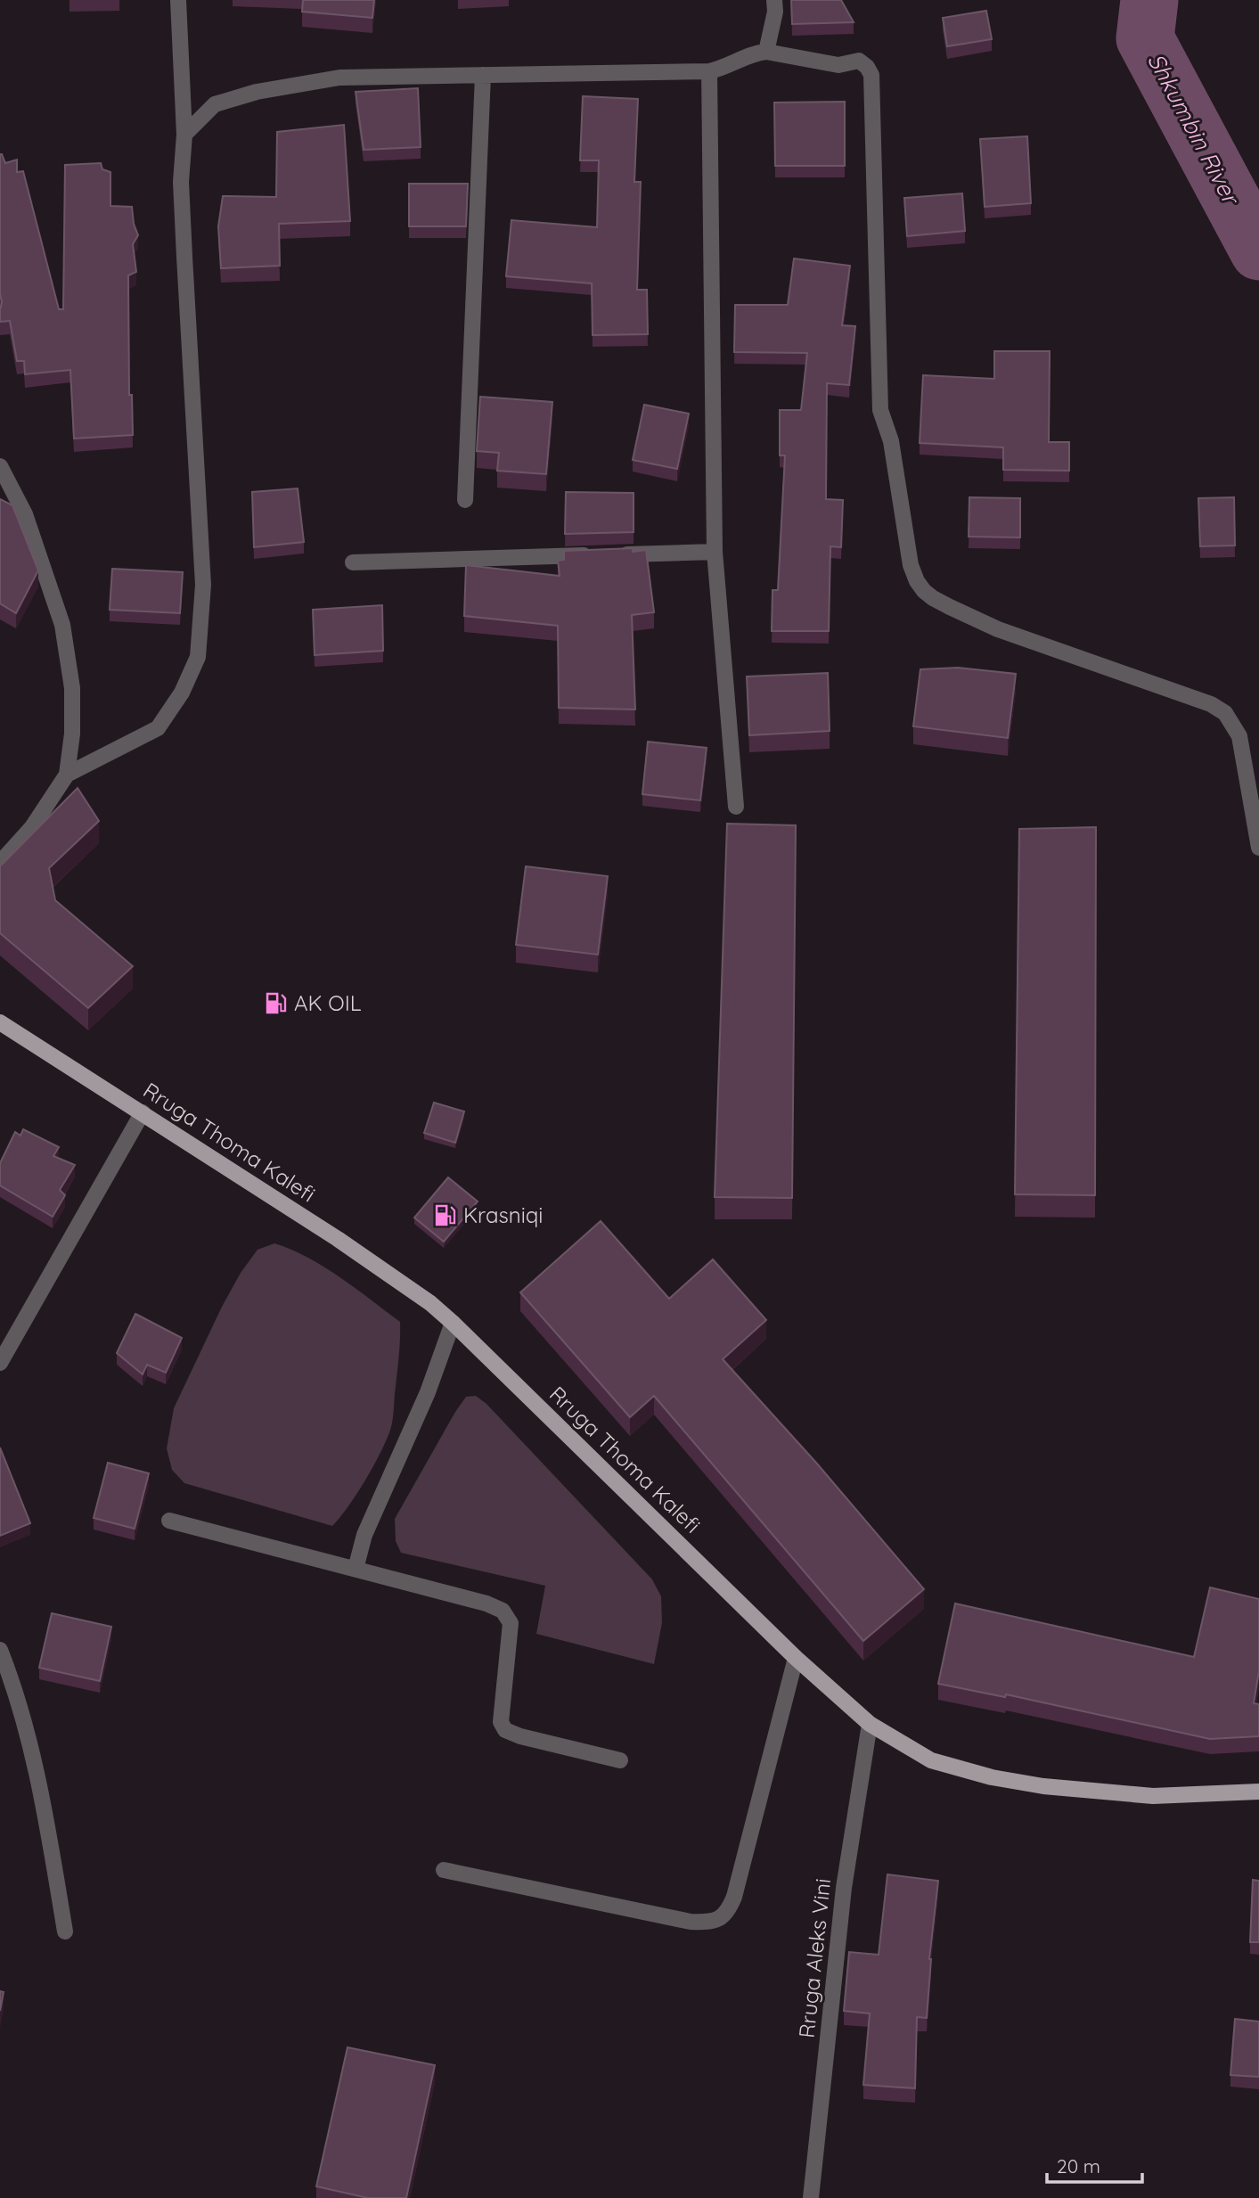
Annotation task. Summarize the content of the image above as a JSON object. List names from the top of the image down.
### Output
{
  "streets": {
    "main road": ["Rruga Thoma Kalefi"],
    "street": ["Rruga Aleks Vini"]
  },
  "crossings": [
    ["Rruga Thoma Kalefi", "Rruga Aleks Vini"]
  ],
  "water": ["Shkumbin River"],
  "places": {
    "fuel station": ["AK OIL", "Krasniqi"]
  },
  "scale_bar": "20 m"
}
